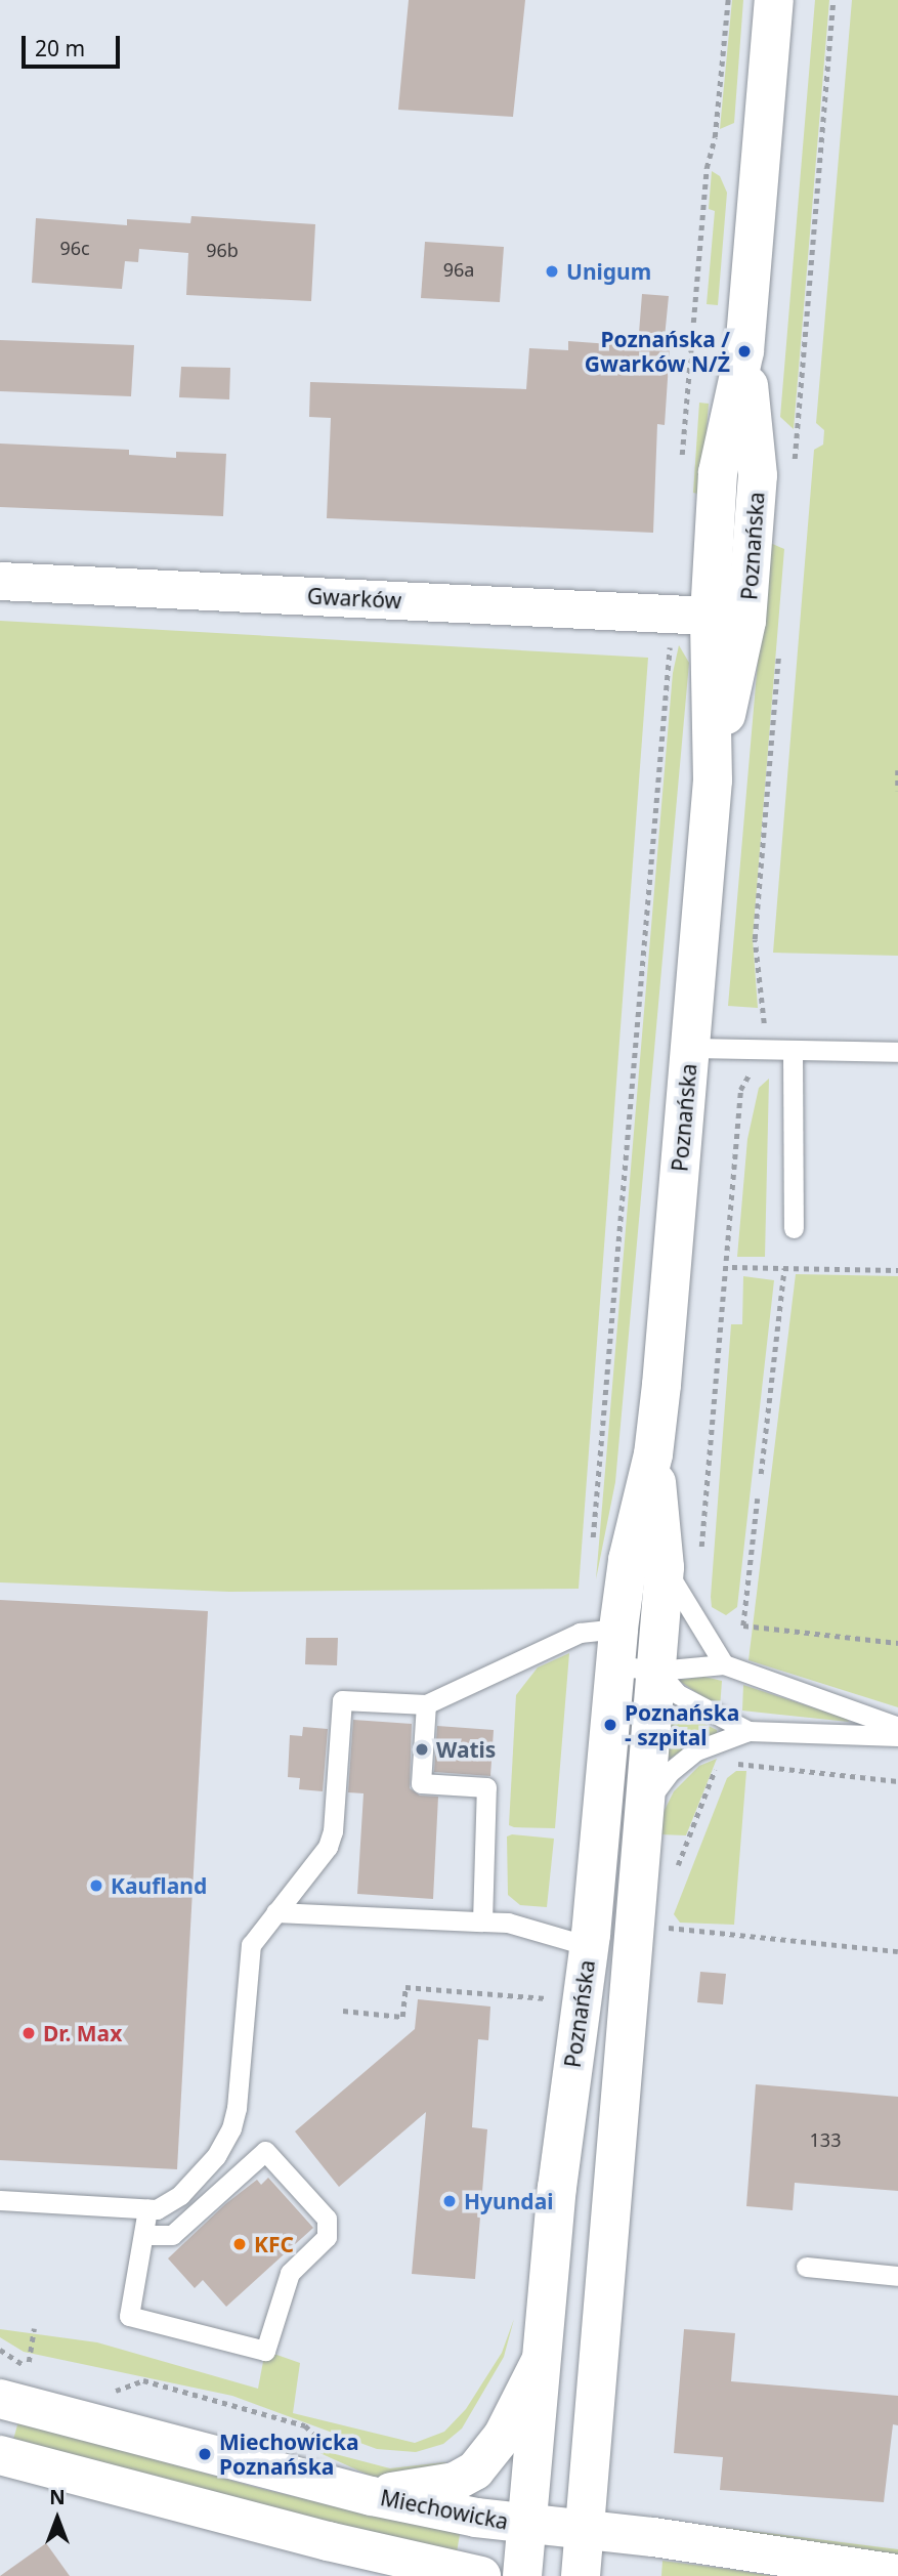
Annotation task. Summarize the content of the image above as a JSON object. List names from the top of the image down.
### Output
{
  "streets": {
    "main road": ["Poznańska", "Miechowicka"],
    "street": ["Gwarków"]
  },
  "crossings": [
    ["Poznańska", "Gwarków"],
    ["Poznańska", "Miechowicka"]
  ],
  "places": [
    "Unigum",
    "Poznańska / Gwarków N/Ż",
    "Poznańska - szpital",
    "Watis",
    "Kaufland",
    "Dr. Max",
    "Hyundai",
    "KFC",
    "Miechowicka Poznańska"
  ],
  "house_numbers": [
    "96c",
    "96b",
    "96a",
    "133"
  ],
  "scale_bar": "20 m",
  "north": "top"
}
